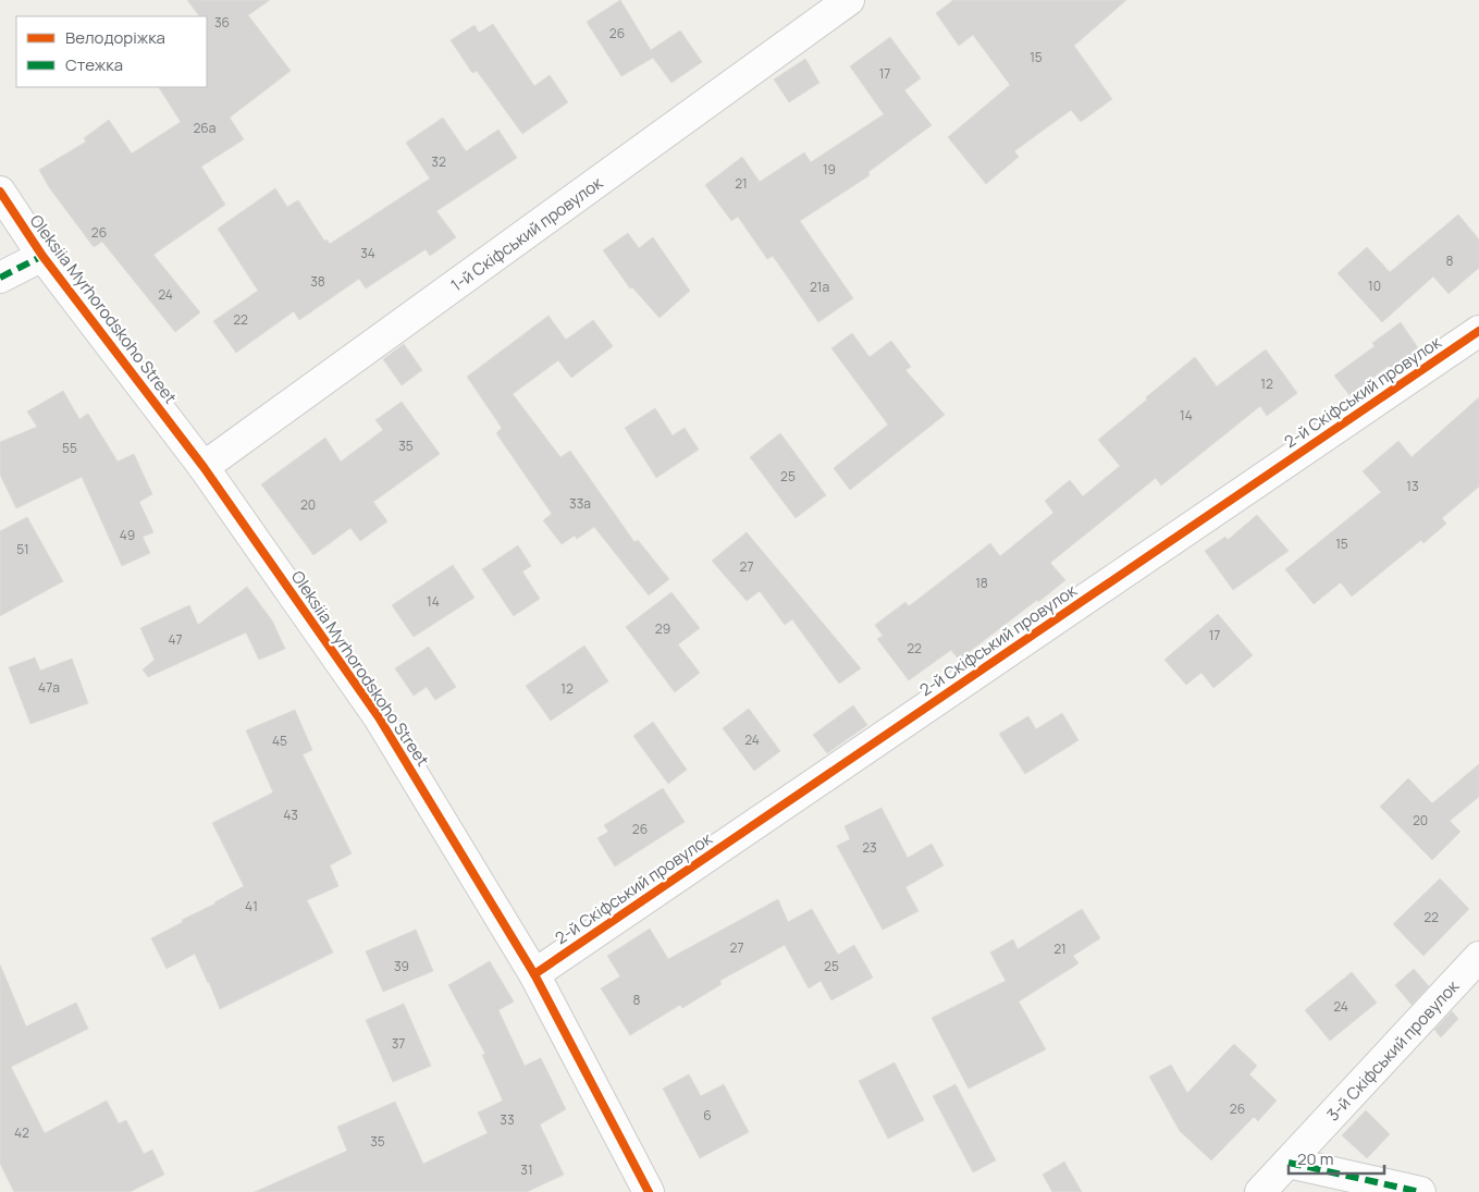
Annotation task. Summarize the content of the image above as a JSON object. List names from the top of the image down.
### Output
{
  "streets": {
    "street": [
      "1-й Скіфський провулок",
      "Oleksiia Myrhorodskoho Street",
      "2-й Скіфський провулок",
      "3-й Скіфський провулок"
    ]
  },
  "crossings": [
    ["1-й Скіфський провулок", "Oleksiia Myrhorodskoho Street"],
    ["Oleksiia Myrhorodskoho Street", "2-й Скіфський провулок"]
  ],
  "house_numbers": [
    "36",
    "26",
    "15",
    "17",
    "26а",
    "32",
    "19",
    "21",
    "26",
    "34",
    "8",
    "38",
    "10",
    "21а",
    "24",
    "22",
    "12",
    "14",
    "35",
    "55",
    "25",
    "13",
    "33а",
    "20",
    "49",
    "15",
    "51",
    "27",
    "18",
    "14",
    "29",
    "17",
    "47",
    "22",
    "47а",
    "12",
    "24",
    "45",
    "43",
    "20",
    "26",
    "23",
    "41",
    "22",
    "27",
    "21",
    "39",
    "25",
    "8",
    "24",
    "37",
    "26",
    "6",
    "33",
    "42",
    "35",
    "31"
  ],
  "legend": ["Велодоріжка", "Стежка"],
  "scale_bar": "20 m"
}
